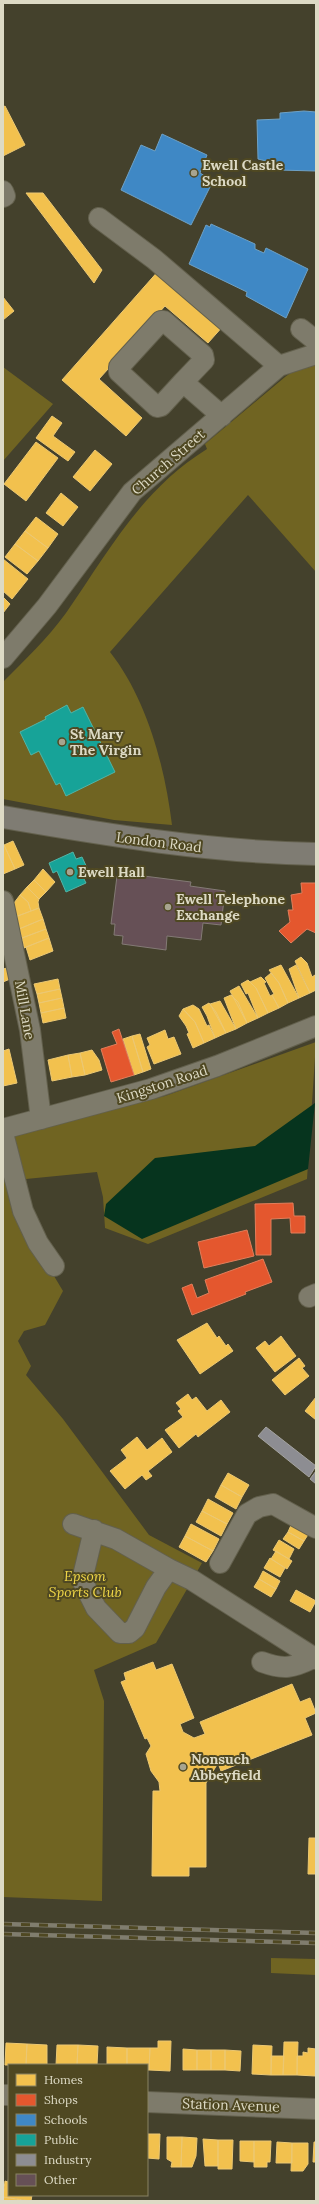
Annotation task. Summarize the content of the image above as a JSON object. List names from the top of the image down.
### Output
{
  "streets": {
    "main road": ["London Road"],
    "street": [
      "Church Street",
      "Mill Lane",
      "Kingston Road",
      "Station Avenue"
    ]
  },
  "crossings": [
    ["Mill Lane", "Kingston Road"]
  ],
  "parks": ["Epsom Sports Club"],
  "places": [
    "Ewell Castle School",
    "St Mary The Virgin",
    "Ewell Hall",
    "Ewell Telephone Exchange",
    "Nonsuch Abbeyfield"
  ],
  "legend": [
    "Homes",
    "Shops",
    "Schools",
    "Public",
    "Industry",
    "Other"
  ]
}
